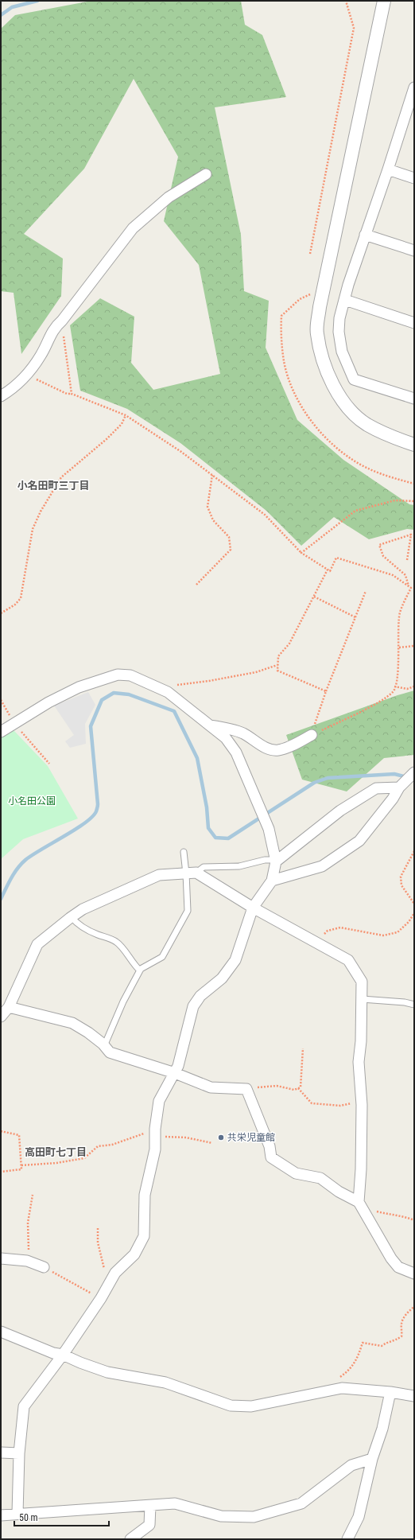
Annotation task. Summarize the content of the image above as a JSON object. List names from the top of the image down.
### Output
{
  "districts": ["小名田町三丁目", "高田町七丁目"],
  "parks": ["小名田公園"],
  "places": ["共栄児童館"],
  "scale_bar": "50 m"
}
